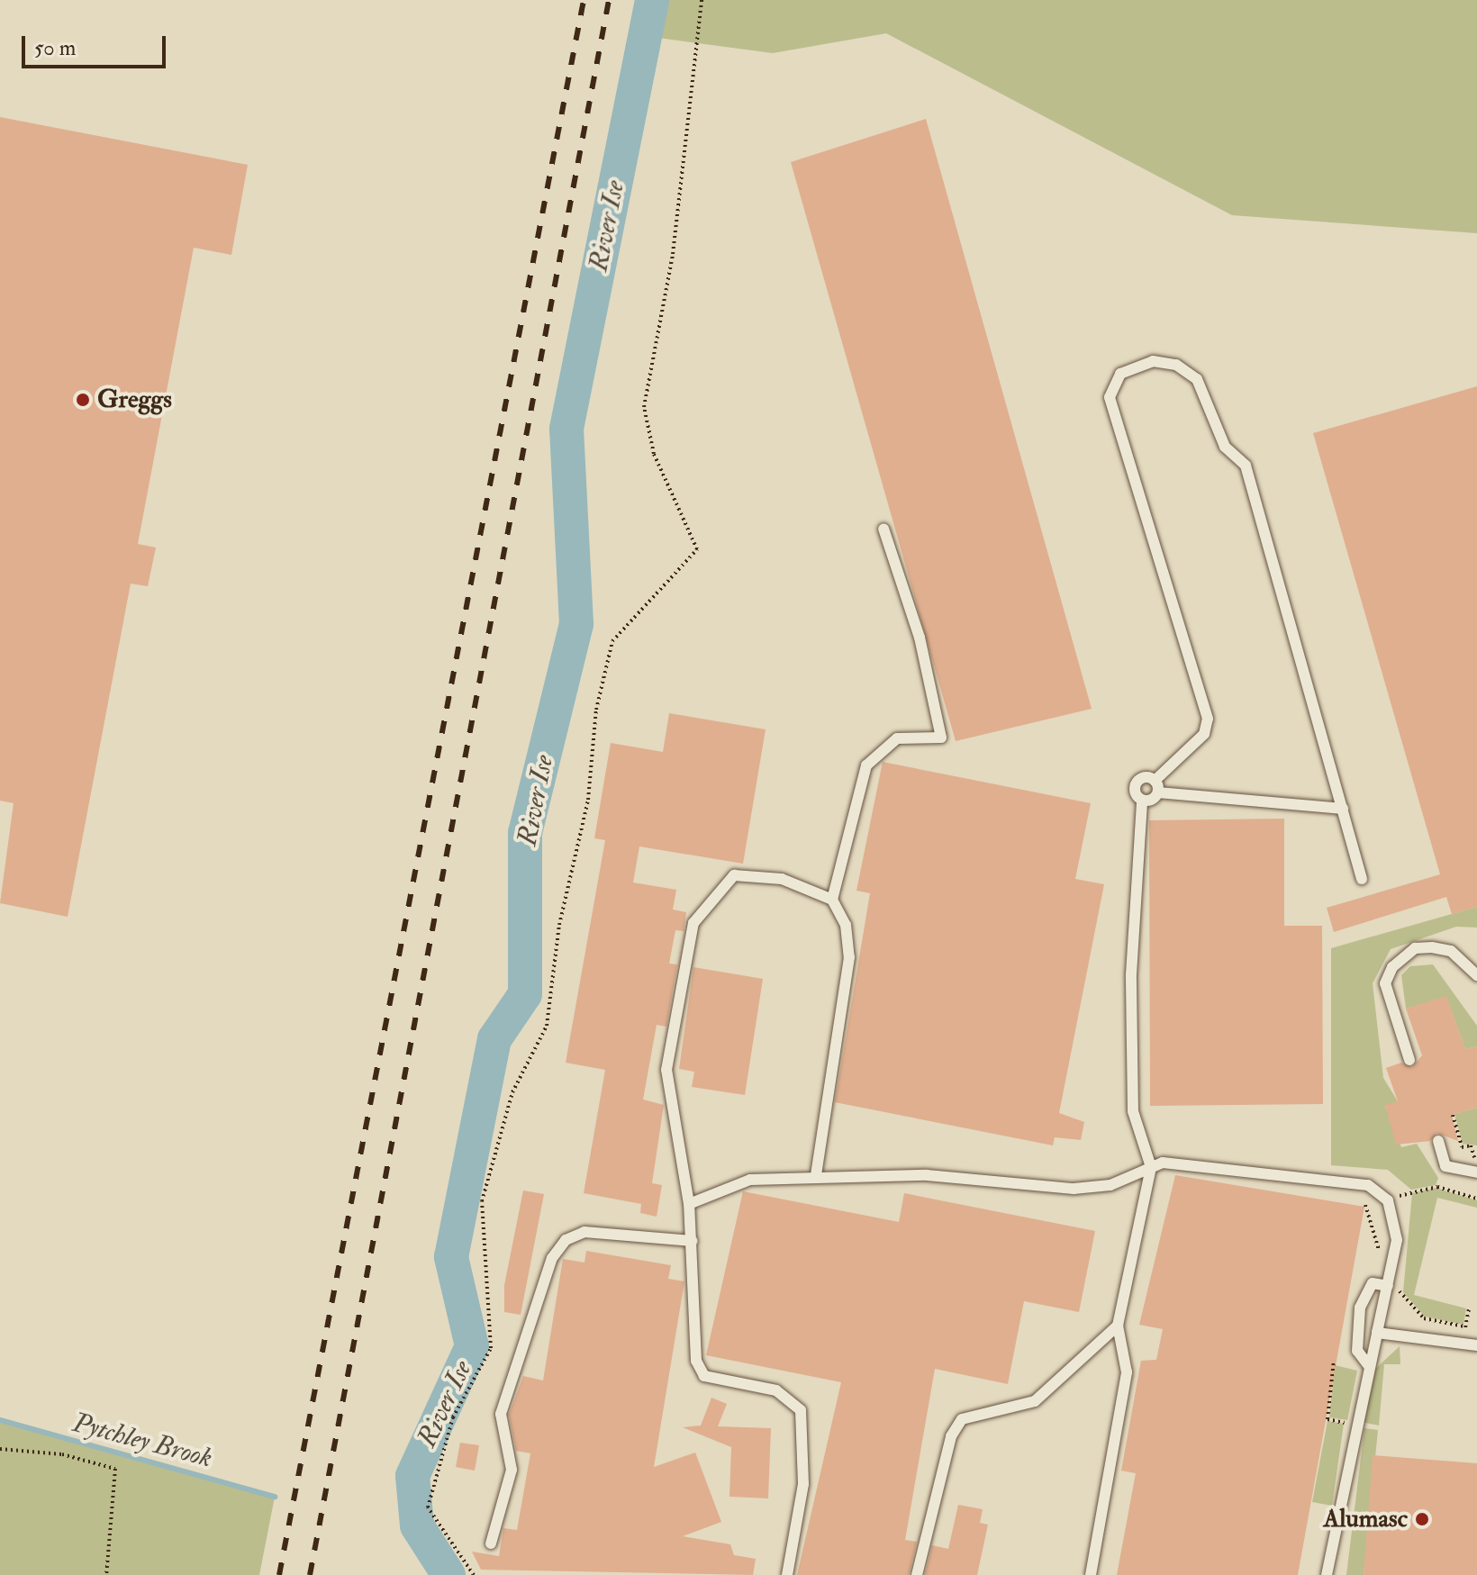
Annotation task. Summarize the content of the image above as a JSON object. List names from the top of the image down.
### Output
{
  "water": ["River Ise", "Pytchley Brook"],
  "places": ["Greggs", "Alumasc"],
  "scale_bar": "50 m"
}
